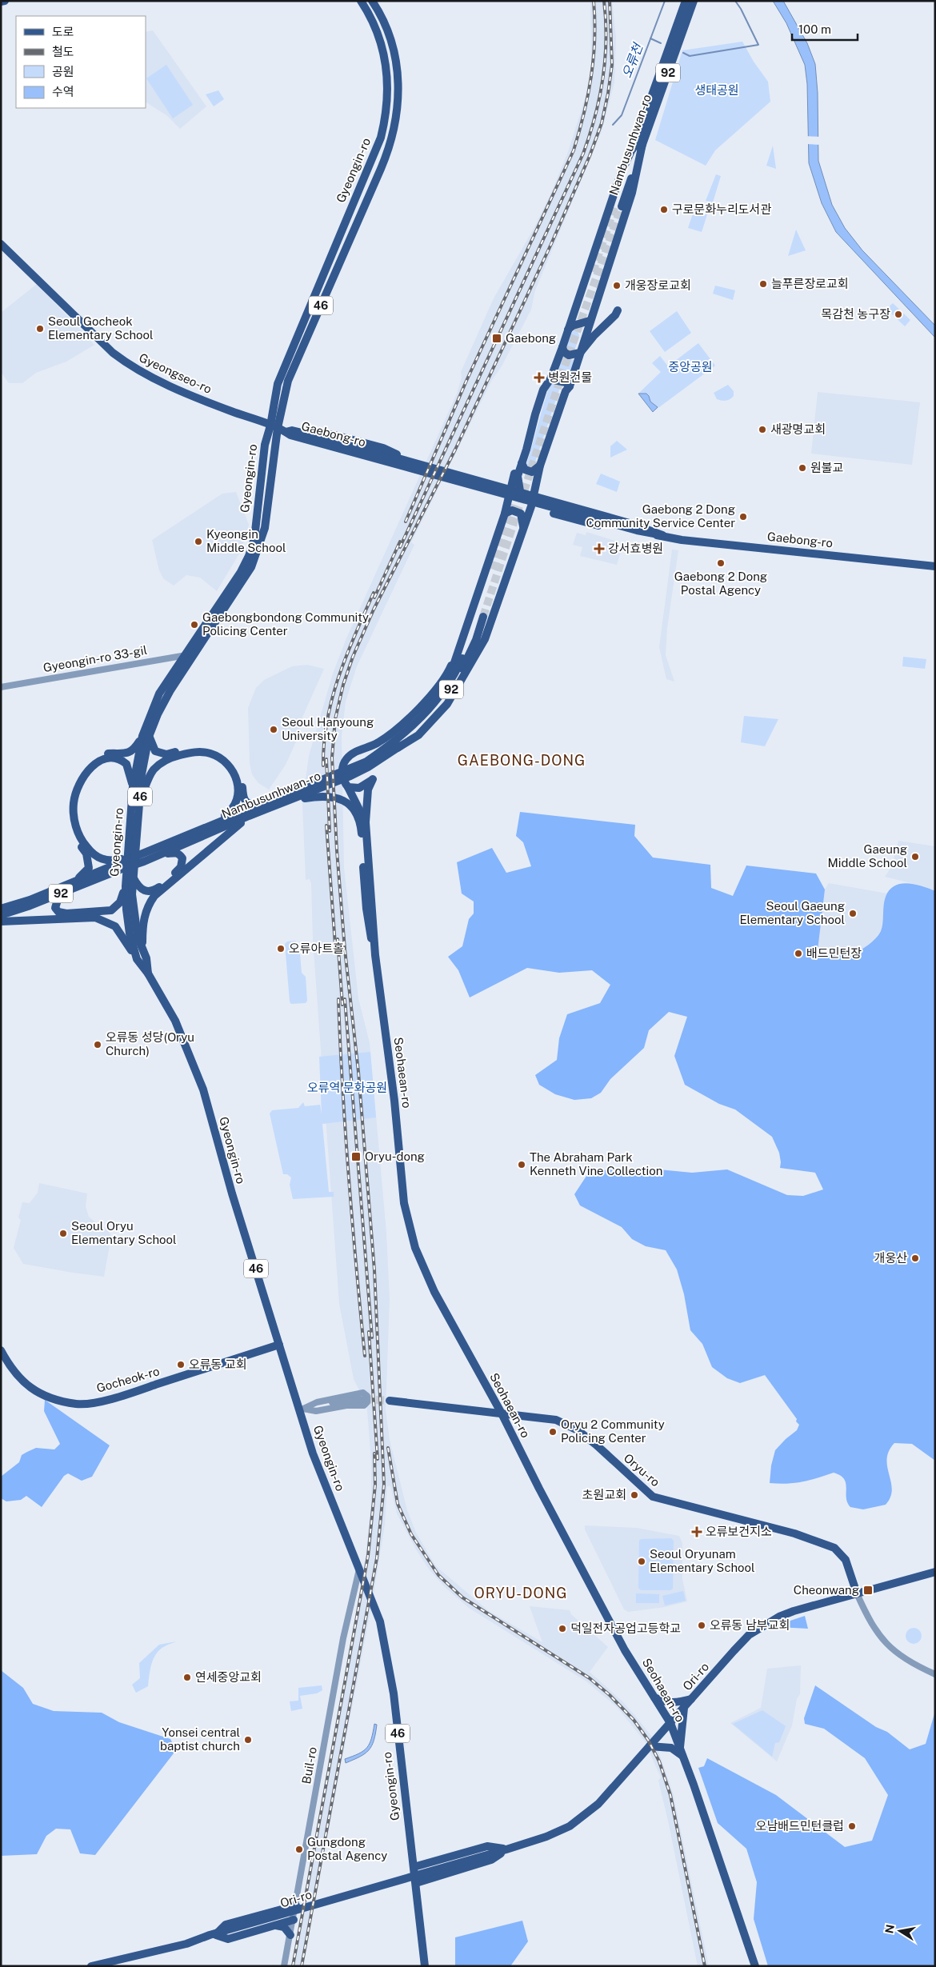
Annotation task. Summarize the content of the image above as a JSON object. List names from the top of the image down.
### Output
{
  "streets": {
    "main road": [
      "92",
      "Nambusunhwan-ro",
      "Gyeongin-ro",
      "46",
      "Gyeongseo-ro",
      "Gaebong-ro",
      "Seohaean-ro",
      "Gocheok-ro",
      "Oryu-ro",
      "Ori-ro"
    ],
    "street": ["Gyeongin-ro 33-gil", "Buil-ro"]
  },
  "crossings": [
    ["Gyeongin-ro", "Gyeongseo-ro"],
    ["Gyeongin-ro", "Gaebong-ro"],
    ["Gyeongin-ro", "Gyeongin-ro 33-gil"],
    ["Gyeongin-ro", "Gocheok-ro"],
    ["Gyeongin-ro", "Ori-ro"],
    ["Gyeongin-ro", "Buil-ro"],
    ["Gyeongseo-ro", "Gaebong-ro"],
    ["Seohaean-ro", "Oryu-ro"],
    ["Seohaean-ro", "Ori-ro"],
    ["Oryu-ro", "Ori-ro"]
  ],
  "districts": ["GAEBONG-DONG", "ORYU-DONG"],
  "water": ["오류천"],
  "parks": ["생태공원", "중앙공원", "오류역 문화공원"],
  "places": {
    "other": [
      "구로문화누리도서관",
      "늘푸른장로교회",
      "개웅장로교회",
      "목감천 농구장",
      "Seoul Gocheok Elementary School",
      "새광명교회",
      "원불교",
      "Gaebong 2 Dong Community Service Center",
      "Kyeongin Middle School",
      "Gaebong 2 Dong Postal Agency",
      "Gaebongbondong Community Policing Center",
      "Seoul Hanyoung University",
      "Gaeung Middle School",
      "Seoul Gaeung Elementary School",
      "오류아트홀",
      "배드민턴장",
      "오류동 성당(Oryu Church)",
      "The Abraham Park Kenneth Vine Collection",
      "Seoul Oryu Elementary School",
      "개웅산",
      "오류동 교회",
      "Oryu 2 Community Policing Center",
      "초원교회",
      "Seoul Oryunam Elementary School",
      "오류동 남부교회",
      "덕일전자공업고등학교",
      "연세중앙교회",
      "Yonsei central baptist church",
      "오남배드민턴클럽",
      "Gungdong Postal Agency"
    ],
    "transit": ["Gaebong", "Oryu-dong", "Cheonwang"],
    "health": ["병원건물", "강서효병원", "오류보건지소"]
  },
  "legend": [
    "도로",
    "철도",
    "공원",
    "수역"
  ],
  "scale_bar": "100 m",
  "north": "left"
}
